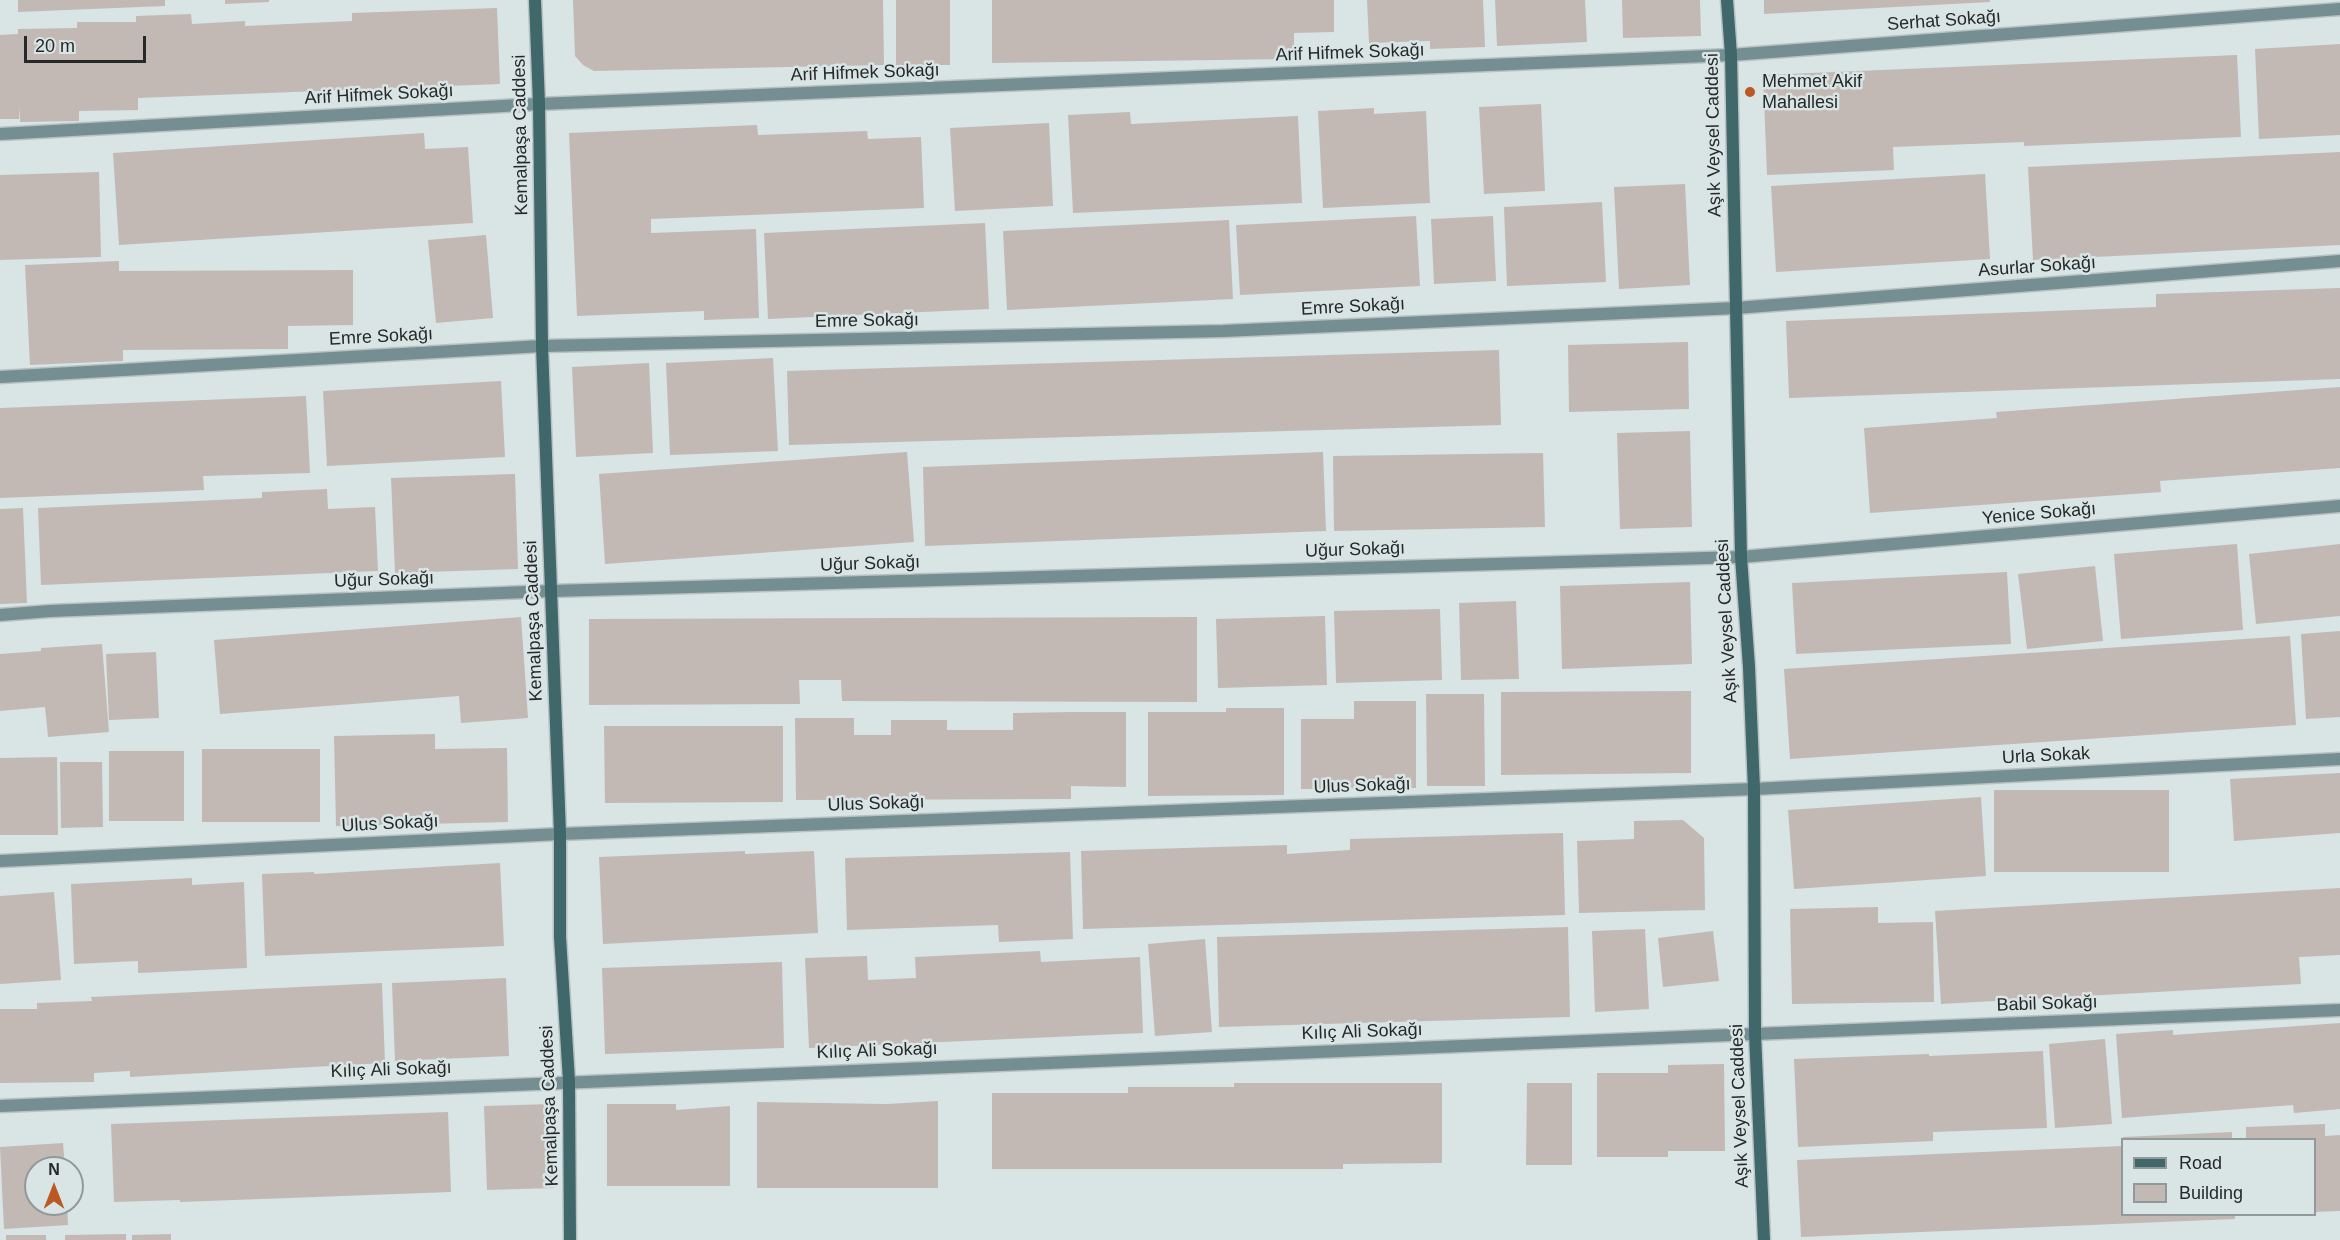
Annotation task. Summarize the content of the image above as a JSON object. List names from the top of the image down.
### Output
{
  "streets": {
    "main road": ["Kemalpaşa Caddesi", "Aşık Veysel Caddesi"],
    "street": [
      "Serhat Sokağı",
      "Arif Hifmek Sokağı",
      "Asurlar Sokağı",
      "Emre Sokağı",
      "Yenice Sokağı",
      "Uğur Sokağı",
      "Urla Sokak",
      "Ulus Sokağı",
      "Babil Sokağı",
      "Kılıç Ali Sokağı"
    ]
  },
  "crossings": [
    ["Serhat Sokağı", "Arif Hifmek Sokağı"],
    ["Serhat Sokağı", "Aşık Veysel Caddesi"],
    ["Arif Hifmek Sokağı", "Kemalpaşa Caddesi"],
    ["Arif Hifmek Sokağı", "Aşık Veysel Caddesi"],
    ["Kemalpaşa Caddesi", "Emre Sokağı"],
    ["Kemalpaşa Caddesi", "Uğur Sokağı"],
    ["Kemalpaşa Caddesi", "Ulus Sokağı"],
    ["Kemalpaşa Caddesi", "Kılıç Ali Sokağı"],
    ["Aşık Veysel Caddesi", "Asurlar Sokağı"],
    ["Aşık Veysel Caddesi", "Emre Sokağı"],
    ["Aşık Veysel Caddesi", "Yenice Sokağı"],
    ["Aşık Veysel Caddesi", "Uğur Sokağı"],
    ["Aşık Veysel Caddesi", "Urla Sokak"],
    ["Aşık Veysel Caddesi", "Ulus Sokağı"],
    ["Aşık Veysel Caddesi", "Babil Sokağı"],
    ["Aşık Veysel Caddesi", "Kılıç Ali Sokağı"],
    ["Asurlar Sokağı", "Emre Sokağı"],
    ["Yenice Sokağı", "Uğur Sokağı"],
    ["Urla Sokak", "Ulus Sokağı"],
    ["Babil Sokağı", "Kılıç Ali Sokağı"]
  ],
  "places": ["Mehmet Akif Mahallesi"],
  "legend": ["Road", "Building"],
  "scale_bar": "20 m",
  "north": "top"
}
